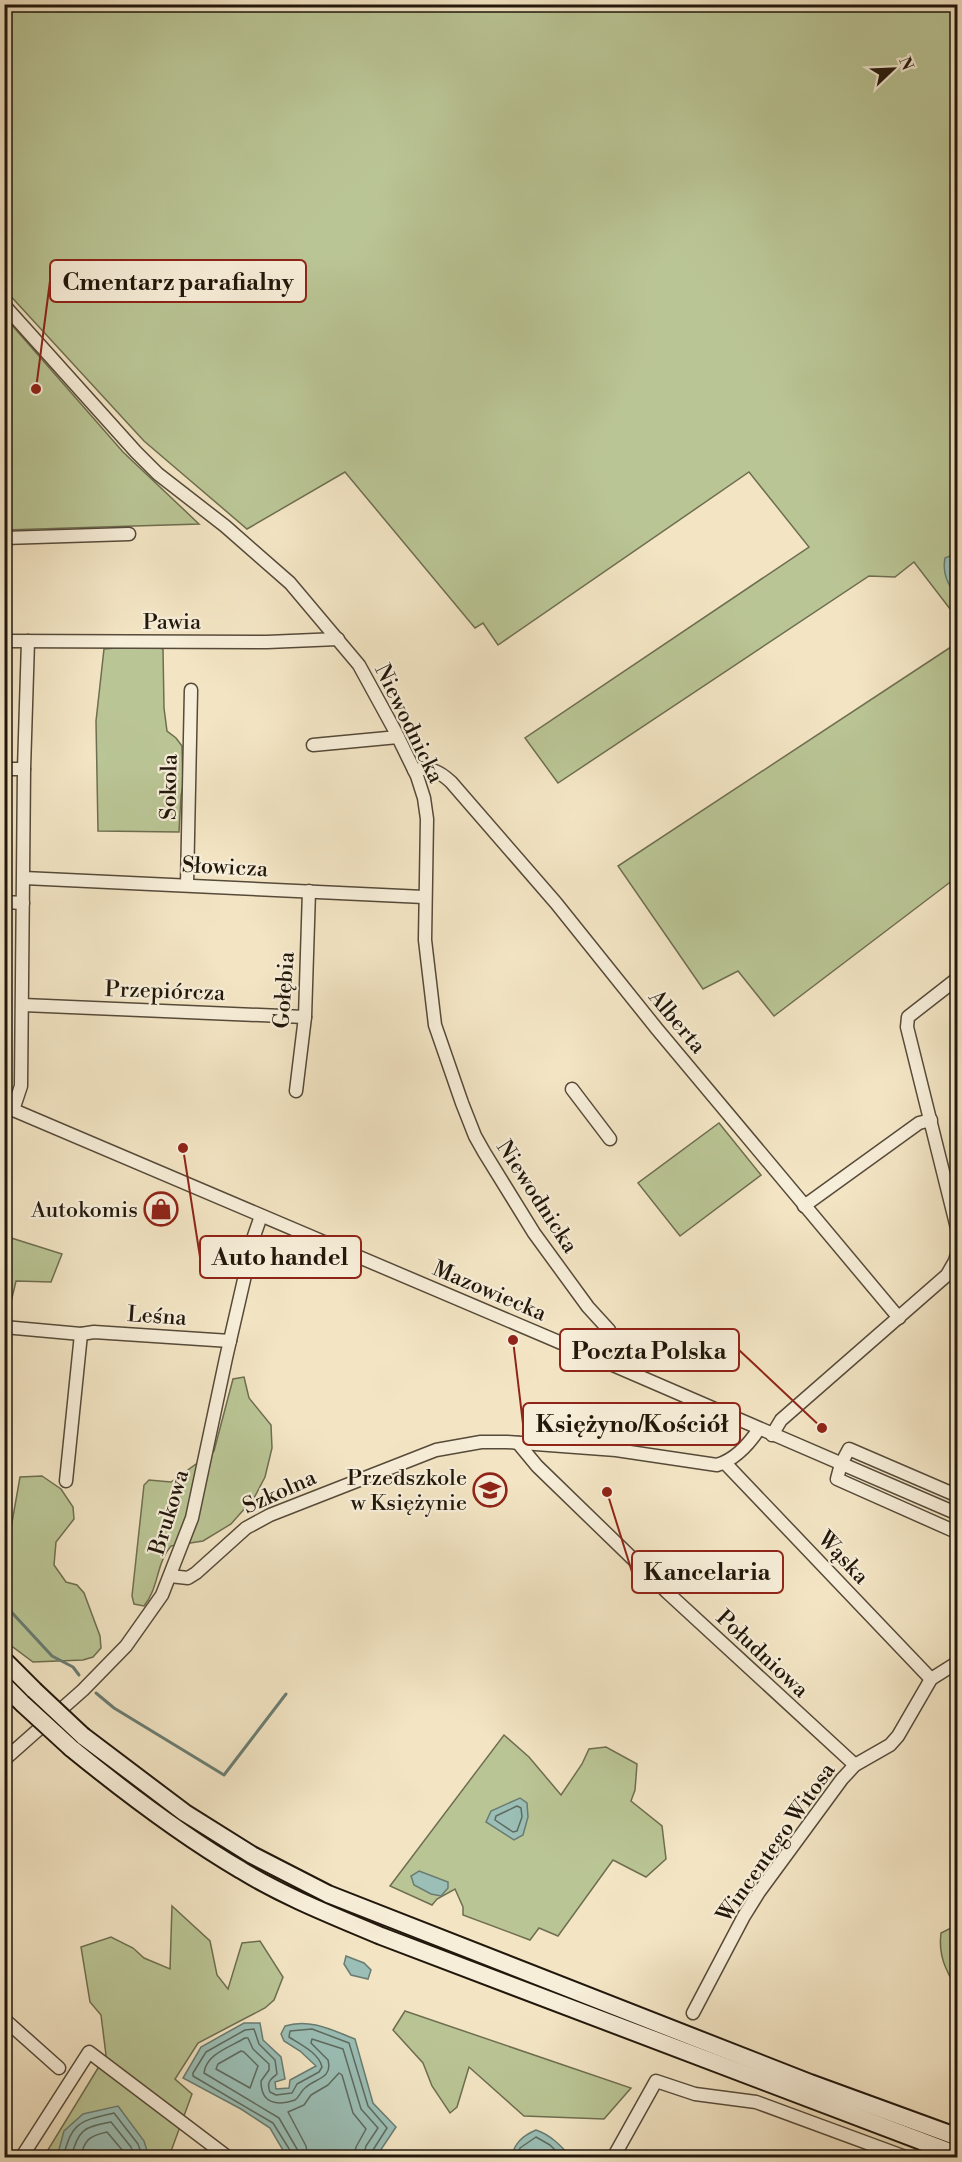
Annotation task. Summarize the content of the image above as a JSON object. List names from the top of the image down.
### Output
{
  "streets": {
    "street": [
      "Pawia",
      "Niewodnicka",
      "Sokola",
      "Słowicza",
      "Przepiórcza",
      "Gołębia",
      "Alberta",
      "Mazowiecka",
      "Leśna",
      "Szkolna",
      "Brukowa",
      "Wąska",
      "Południowa",
      "Wincentego Witosa"
    ]
  },
  "crossings": [
    ["Pawia", "Niewodnicka"],
    ["Niewodnicka", "Słowicza"],
    ["Niewodnicka", "Alberta"],
    ["Niewodnicka", "Mazowiecka"],
    ["Sokola", "Słowicza"],
    ["Słowicza", "Gołębia"],
    ["Przepiórcza", "Gołębia"],
    ["Mazowiecka", "Brukowa"],
    ["Leśna", "Brukowa"],
    ["Szkolna", "Brukowa"],
    ["Szkolna", "Wąska"],
    ["Szkolna", "Południowa"],
    ["Wąska", "Wincentego Witosa"],
    ["Południowa", "Wincentego Witosa"]
  ],
  "places": {
    "other": [
      "Cmentarz parafialny",
      "Auto handel",
      "Księżyno/Kościół",
      "Poczta Polska",
      "Kancelaria"
    ],
    "shop": ["Autokomis"],
    "school or university": ["Przedszkole w Księżynie"]
  },
  "north": "top right"
}
